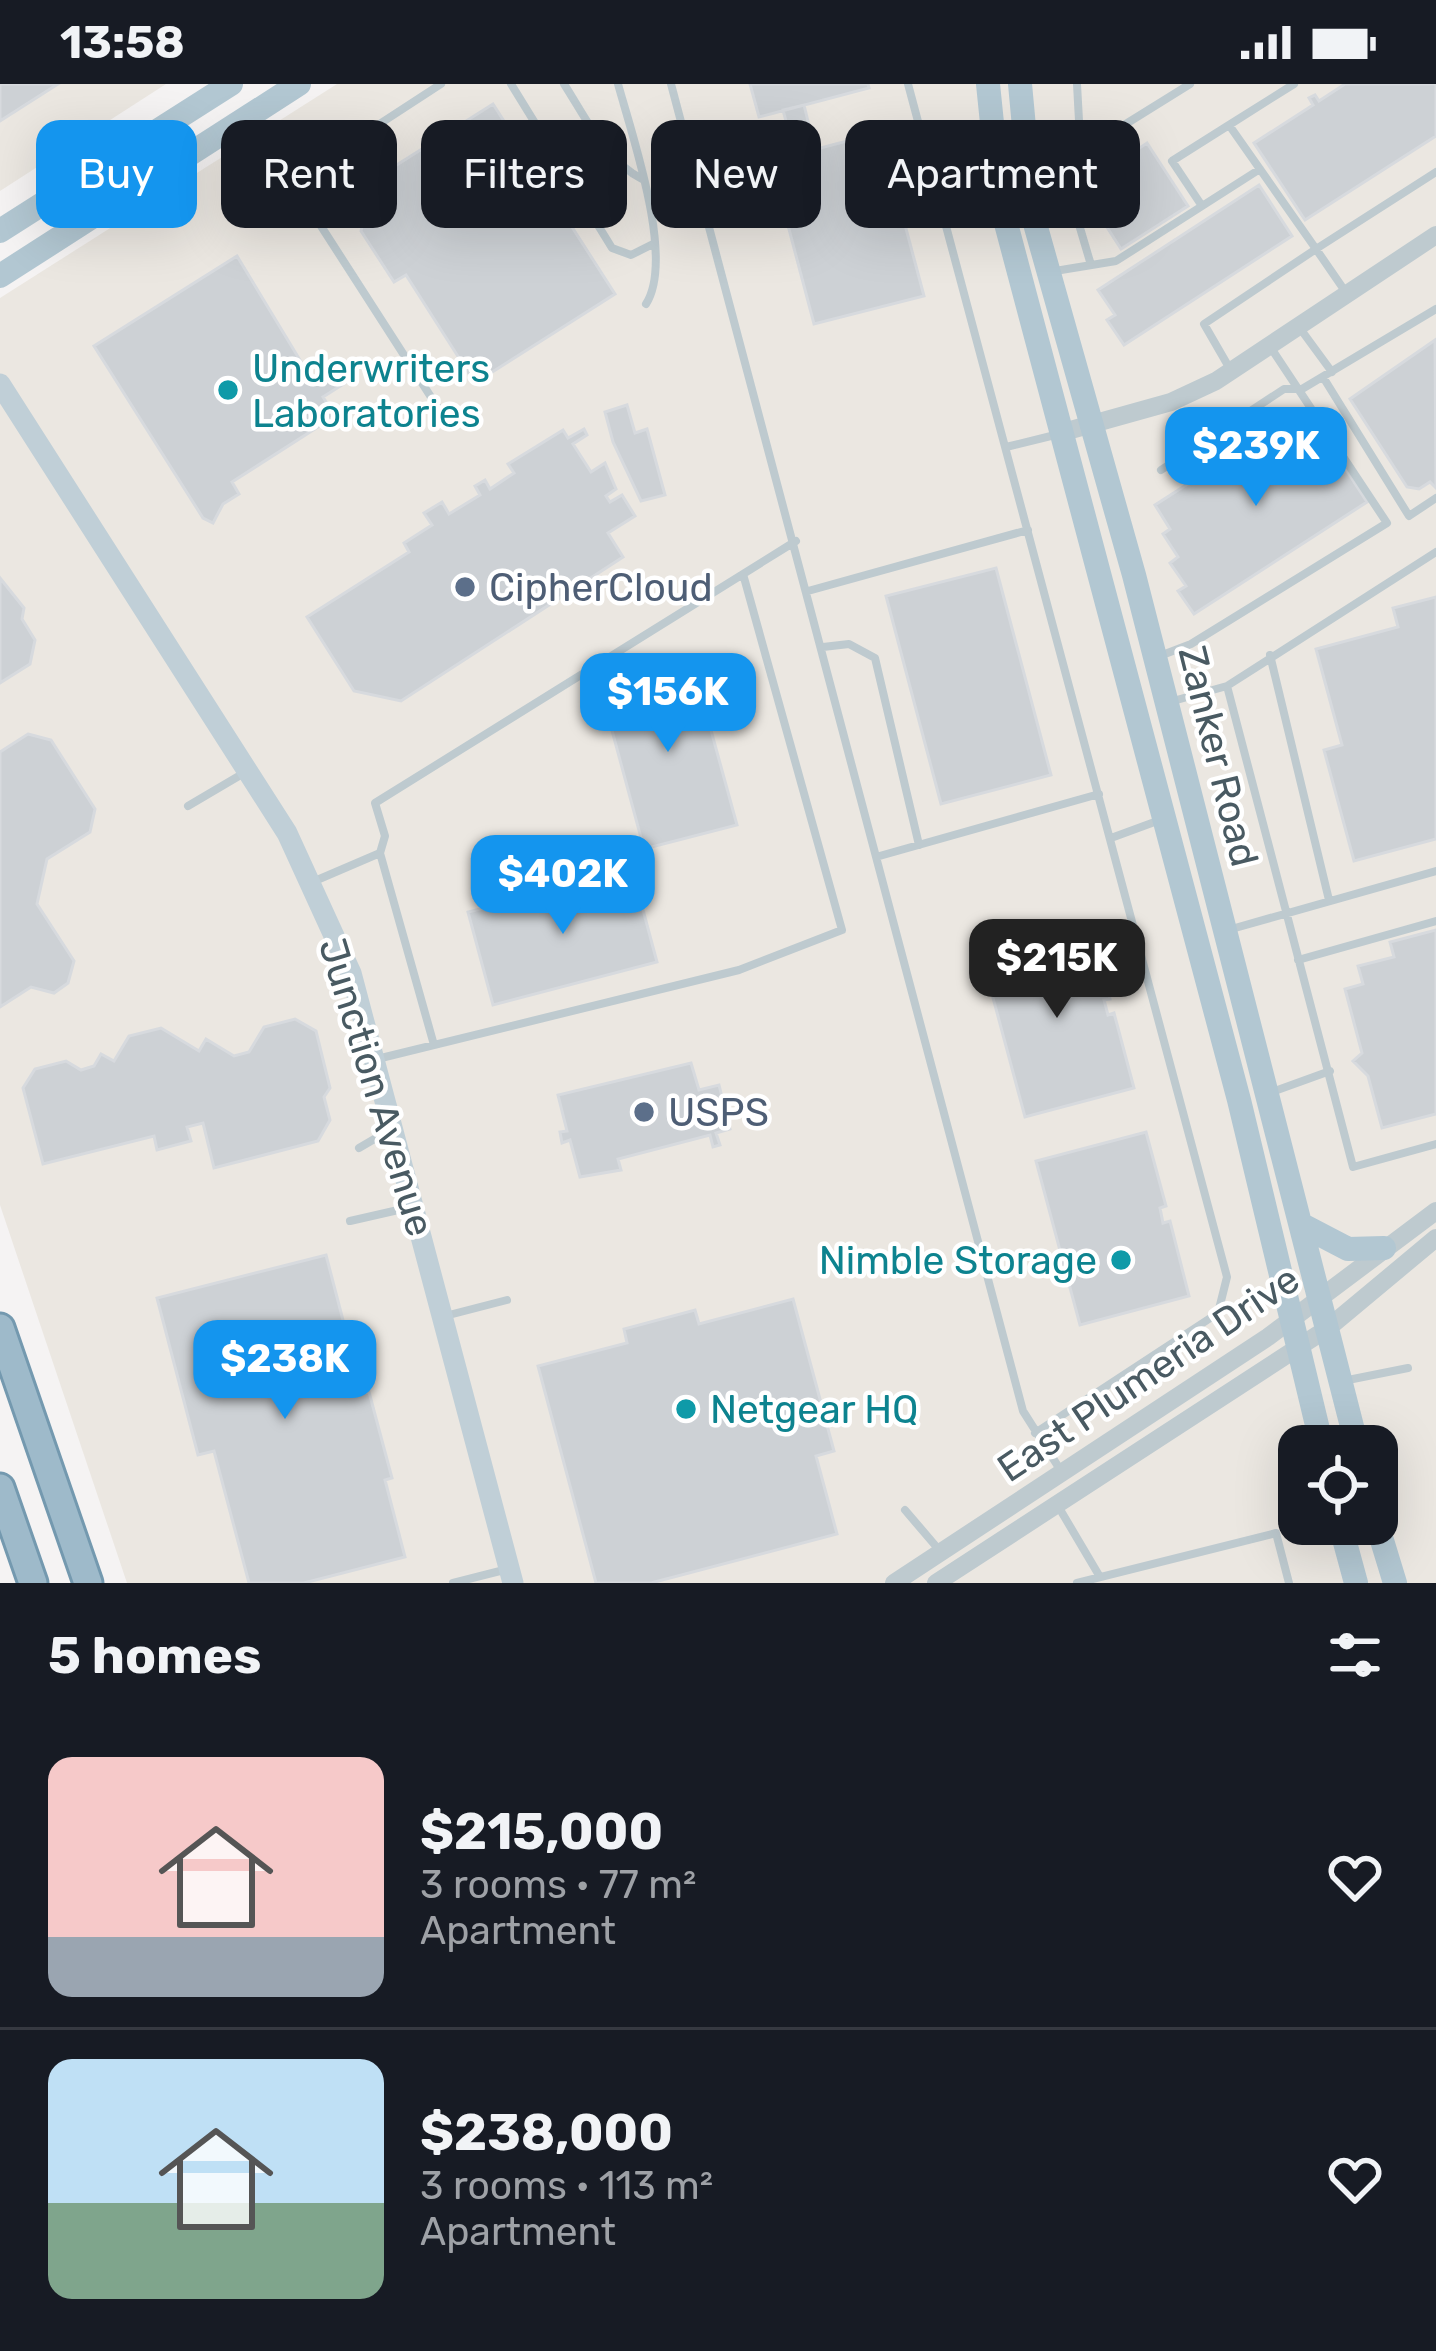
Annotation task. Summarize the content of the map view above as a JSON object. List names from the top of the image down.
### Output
{
  "streets": {
    "main road": ["Zanker Road", "Junction Avenue"],
    "street": ["East Plumeria Drive"]
  },
  "crossings": [
    ["Zanker Road", "East Plumeria Drive"]
  ],
  "places": [
    "Underwriters Laboratories",
    "CipherCloud",
    "USPS",
    "Nimble Storage",
    "Netgear HQ"
  ],
  "page": {
    "status": "13:58",
    "chip": [
      "Buy",
      "Rent",
      "Filters",
      "New",
      "Apartment"
    ],
    "price": [
      "$239K",
      "$156K",
      "$402K",
      "$215K",
      "$238K"
    ],
    "heading": "5 homes",
    "list": [
      {
        "name": "$215,000",
        "note": "3 rooms · 77 m² · Apartment"
      },
      {
        "name": "$238,000",
        "note": "3 rooms · 113 m² · Apartment"
      }
    ]
  }
}
